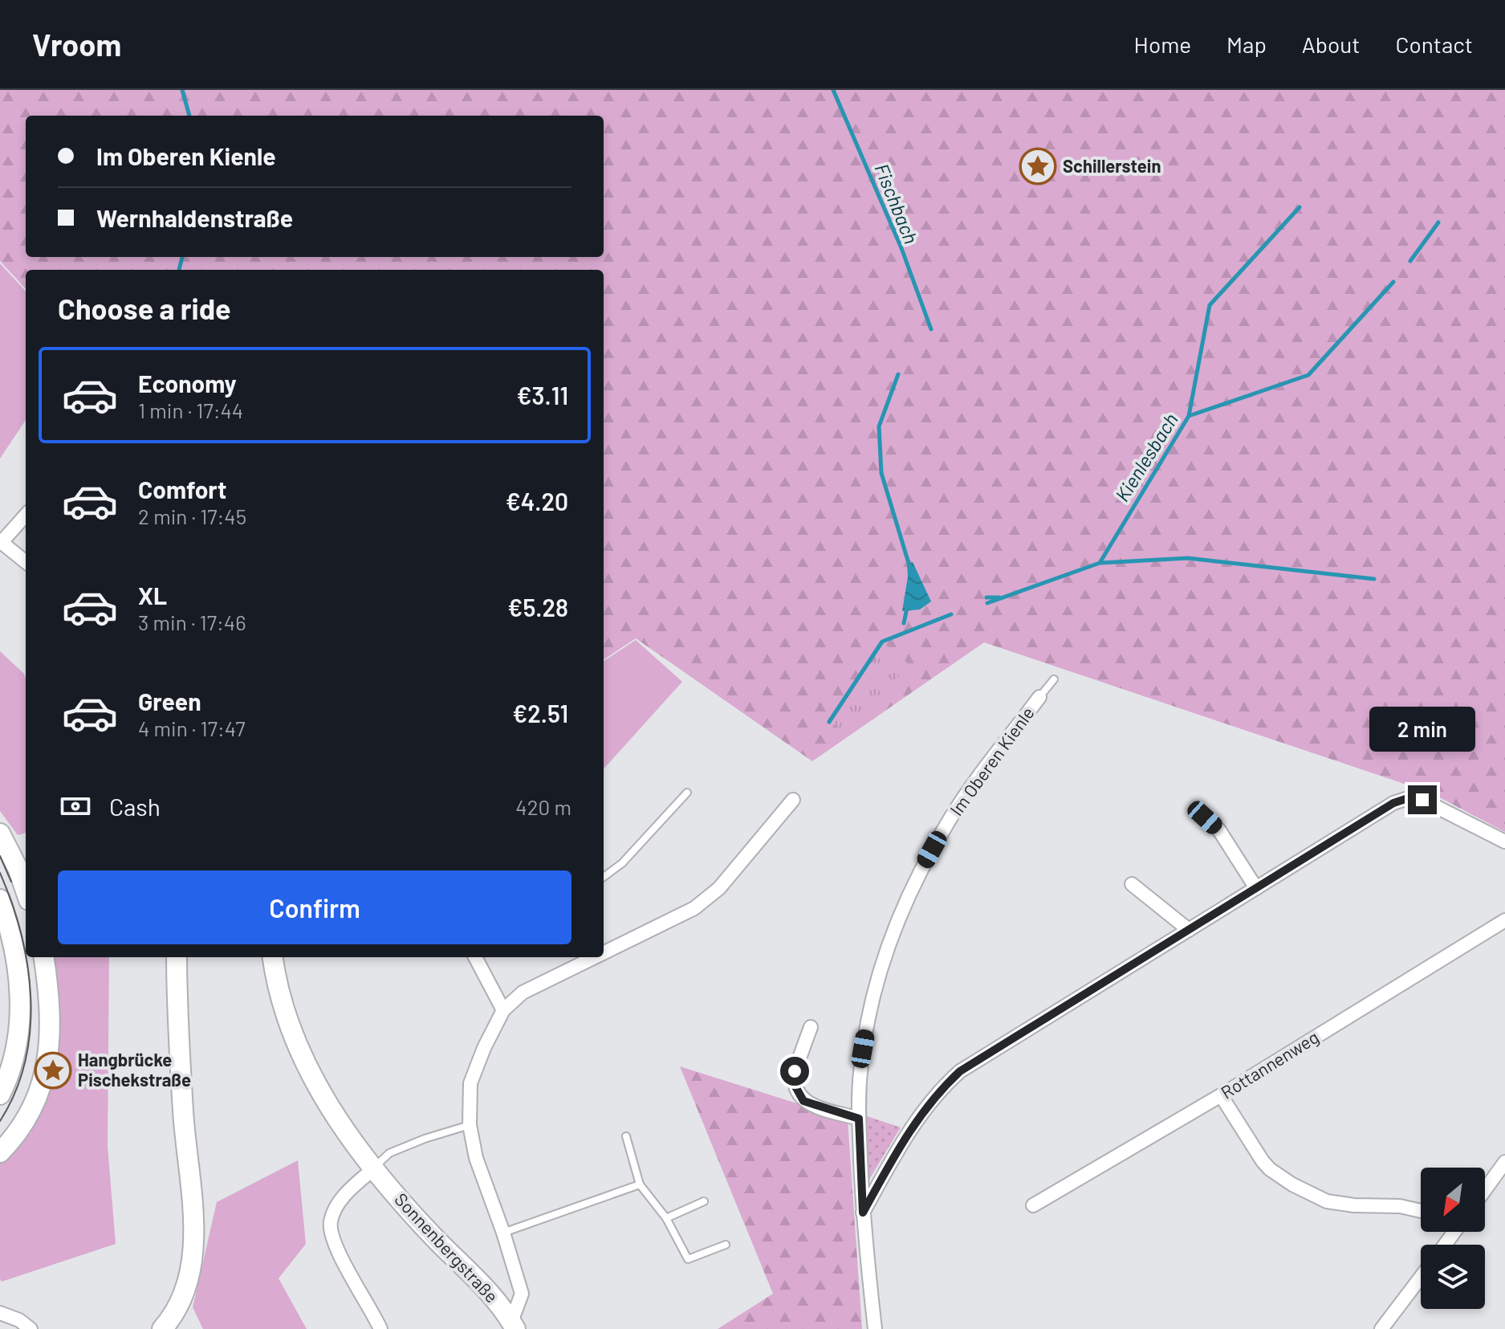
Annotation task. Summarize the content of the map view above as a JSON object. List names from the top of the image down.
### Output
{
  "streets": {
    "street": ["Im Oberen Kienle", "Rottannenweg", "Sonnenbergstraße"]
  },
  "water": ["Fischbach", "Kienlesbach"],
  "places": {
    "place": ["Schillerstein", "Hangbrücke Pischekstraße"]
  },
  "north": "bottom left",
  "page": {
    "header": "Vroom",
    "nav": [
      "Home",
      "Map",
      "About",
      "Contact"
    ],
    "banner": ["Im Oberen Kienle", "Wernhaldenstraße"],
    "heading": "Choose a ride",
    "list": [
      {
        "name": "Economy",
        "note": "1 min · 17:44",
        "value": "€3.11"
      },
      {
        "name": "Comfort",
        "note": "2 min · 17:45",
        "value": "€4.20"
      },
      {
        "name": "XL",
        "note": "3 min · 17:46",
        "value": "€5.28"
      },
      {
        "name": "Green",
        "note": "4 min · 17:47",
        "value": "€2.51"
      }
    ],
    "bubble": "2 min",
    "pay": ["Cash", "420 m"],
    "buttons": "Confirm"
  }
}
